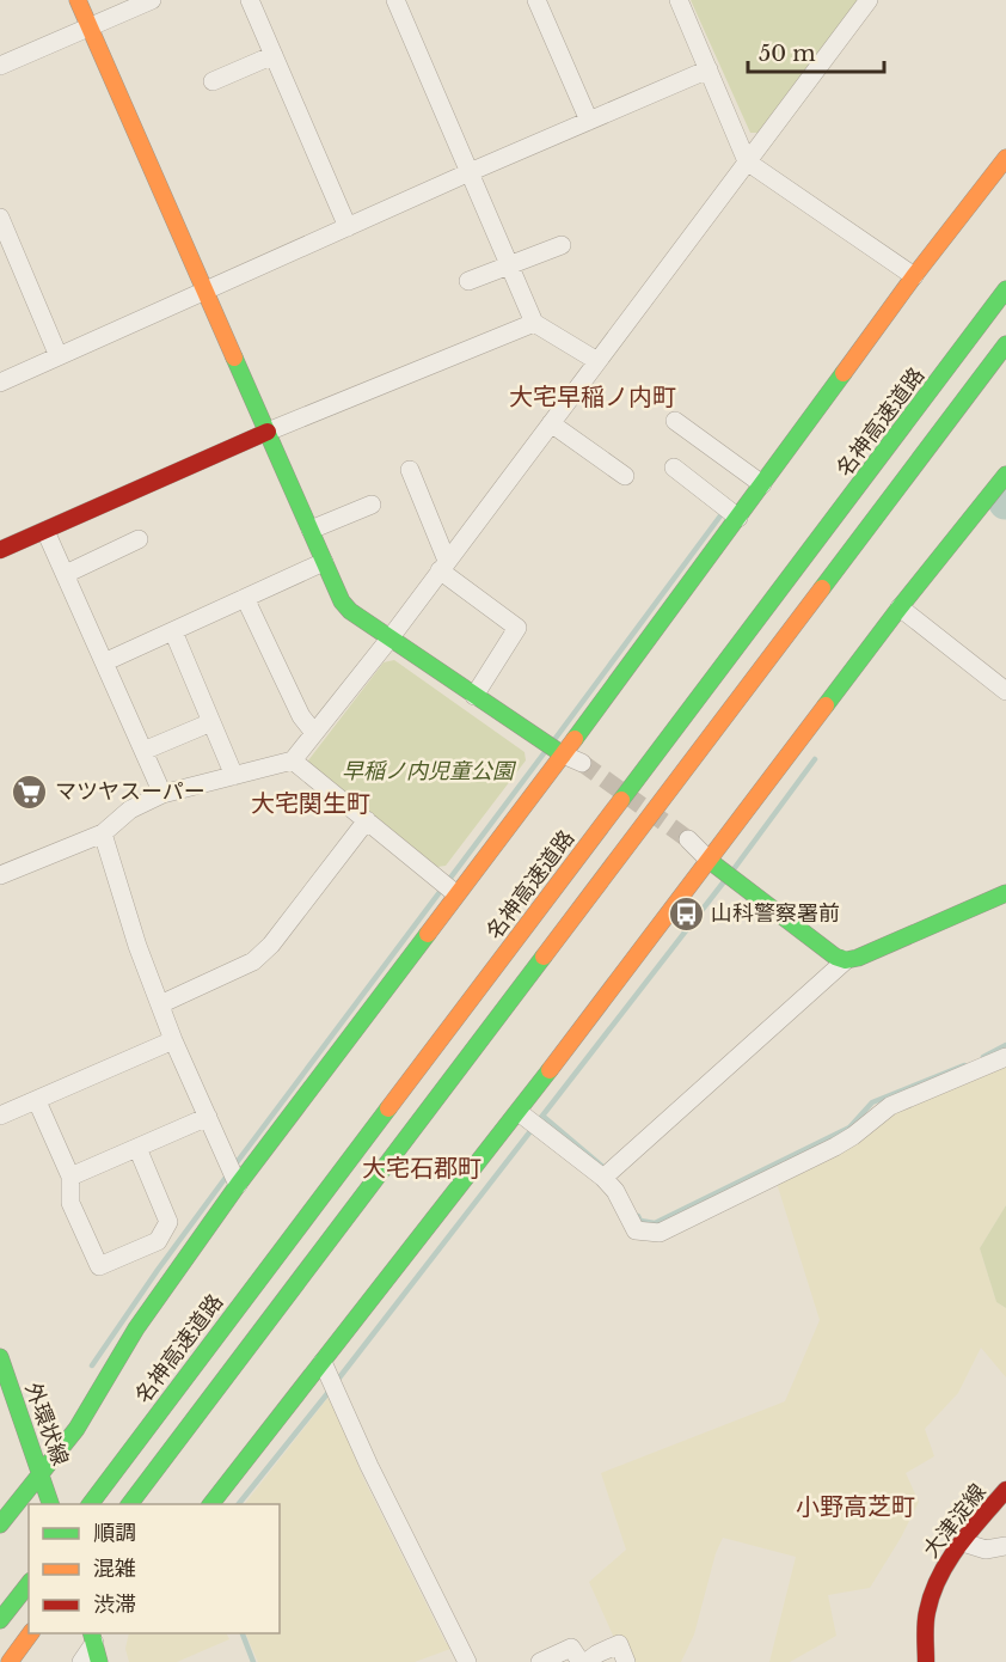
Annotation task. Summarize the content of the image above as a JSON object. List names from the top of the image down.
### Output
{
  "streets": {
    "main road": ["名神高速道路", "外環状線", "大津淀線"]
  },
  "districts": [
    "大宅早稲ノ内町",
    "大宅関生町",
    "大宅石郡町",
    "小野高芝町"
  ],
  "parks": ["早稲ノ内児童公園"],
  "places": {
    "supermarket": ["マツヤスーパー"],
    "bus stop": ["山科警察署前"]
  },
  "legend": ["順調", "混雑", "渋滞"],
  "scale_bar": "50 m"
}
